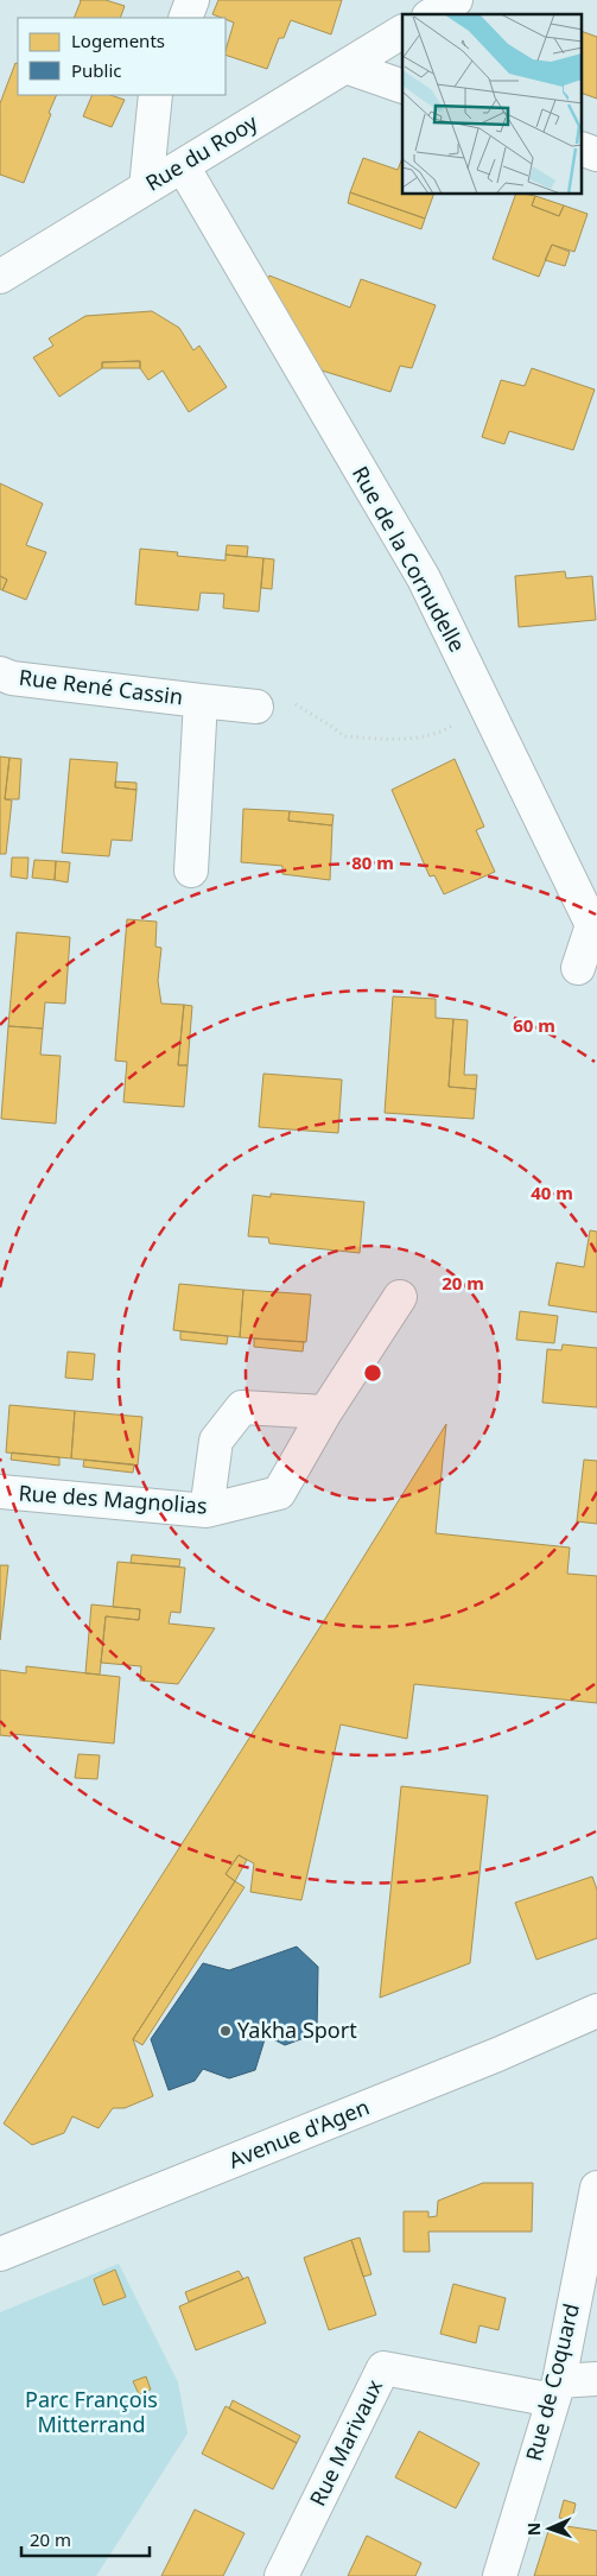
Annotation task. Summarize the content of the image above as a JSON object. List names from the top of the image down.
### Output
{
  "streets": {
    "street": [
      "Rue du Rooy",
      "Rue de la Cornudelle",
      "Rue René Cassin",
      "Rue des Magnolias",
      "Avenue d'Agen",
      "Rue de Coquard",
      "Rue Marivaux"
    ]
  },
  "crossings": [
    ["Rue du Rooy", "Rue de la Cornudelle"],
    ["Rue de Coquard", "Rue Marivaux"]
  ],
  "parks": ["Parc François Mitterrand"],
  "places": ["Yakha Sport"],
  "legend": ["Logements", "Public"],
  "scale_bar": "20 m",
  "north": "left",
  "rings": [
    "80 m",
    "60 m",
    "40 m",
    "20 m"
  ]
}
